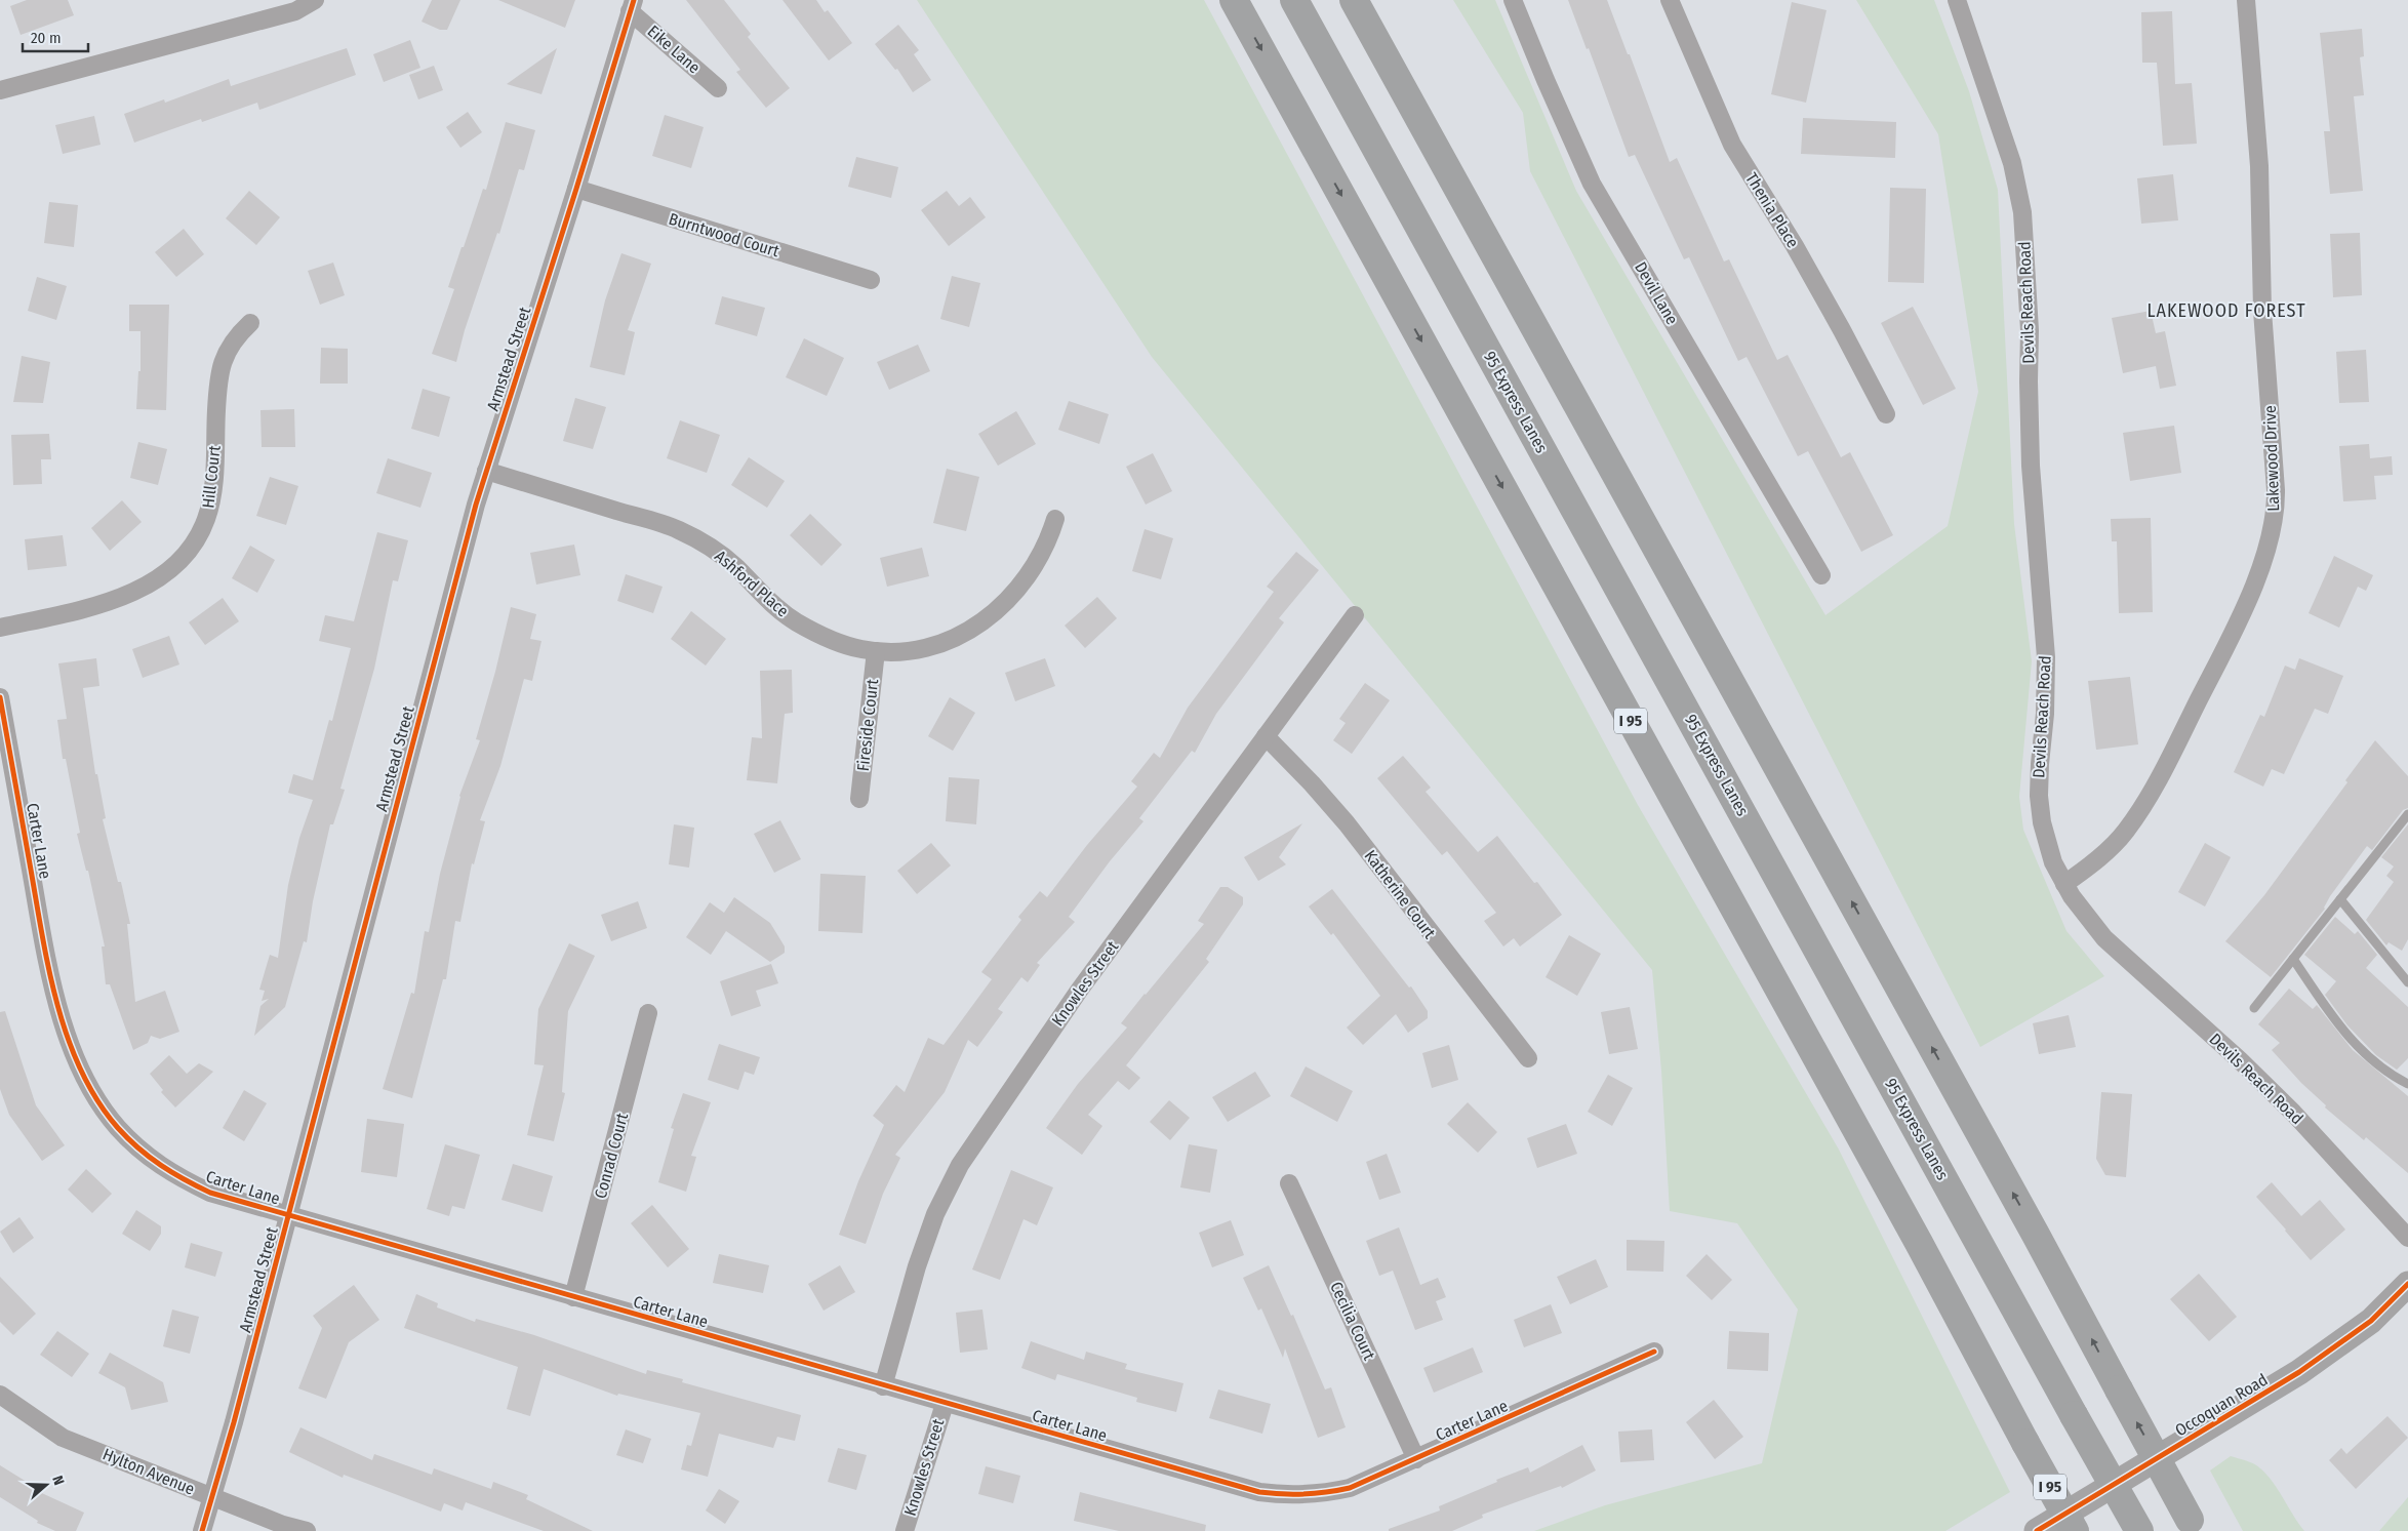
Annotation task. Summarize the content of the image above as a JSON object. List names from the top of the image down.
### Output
{
  "streets": {
    "highway": ["95 Express Lanes", "I 95"],
    "main road": ["Occoquan Road"],
    "street": [
      "Eike Lane",
      "Thenia Place",
      "Burntwood Court",
      "Devil Lane",
      "Devils Reach Road",
      "Armstead Street",
      "Lakewood Drive",
      "Hill Court",
      "Ashford Place",
      "Fireside Court",
      "Carter Lane",
      "Katherine Court",
      "Knowles Street",
      "Conrad Court",
      "Cecilia Court",
      "Hylton Avenue"
    ]
  },
  "crossings": [
    ["Eike Lane", "Armstead Street"],
    ["Burntwood Court", "Armstead Street"],
    ["Devils Reach Road", "Lakewood Drive"],
    ["Armstead Street", "Ashford Place"],
    ["Armstead Street", "Carter Lane"],
    ["Armstead Street", "Hylton Avenue"],
    ["Ashford Place", "Fireside Court"],
    ["Carter Lane", "Knowles Street"],
    ["Carter Lane", "Conrad Court"],
    ["Carter Lane", "Cecilia Court"],
    ["Katherine Court", "Knowles Street"]
  ],
  "districts": ["LAKEWOOD FOREST"],
  "scale_bar": "20 m",
  "north": "right"
}
